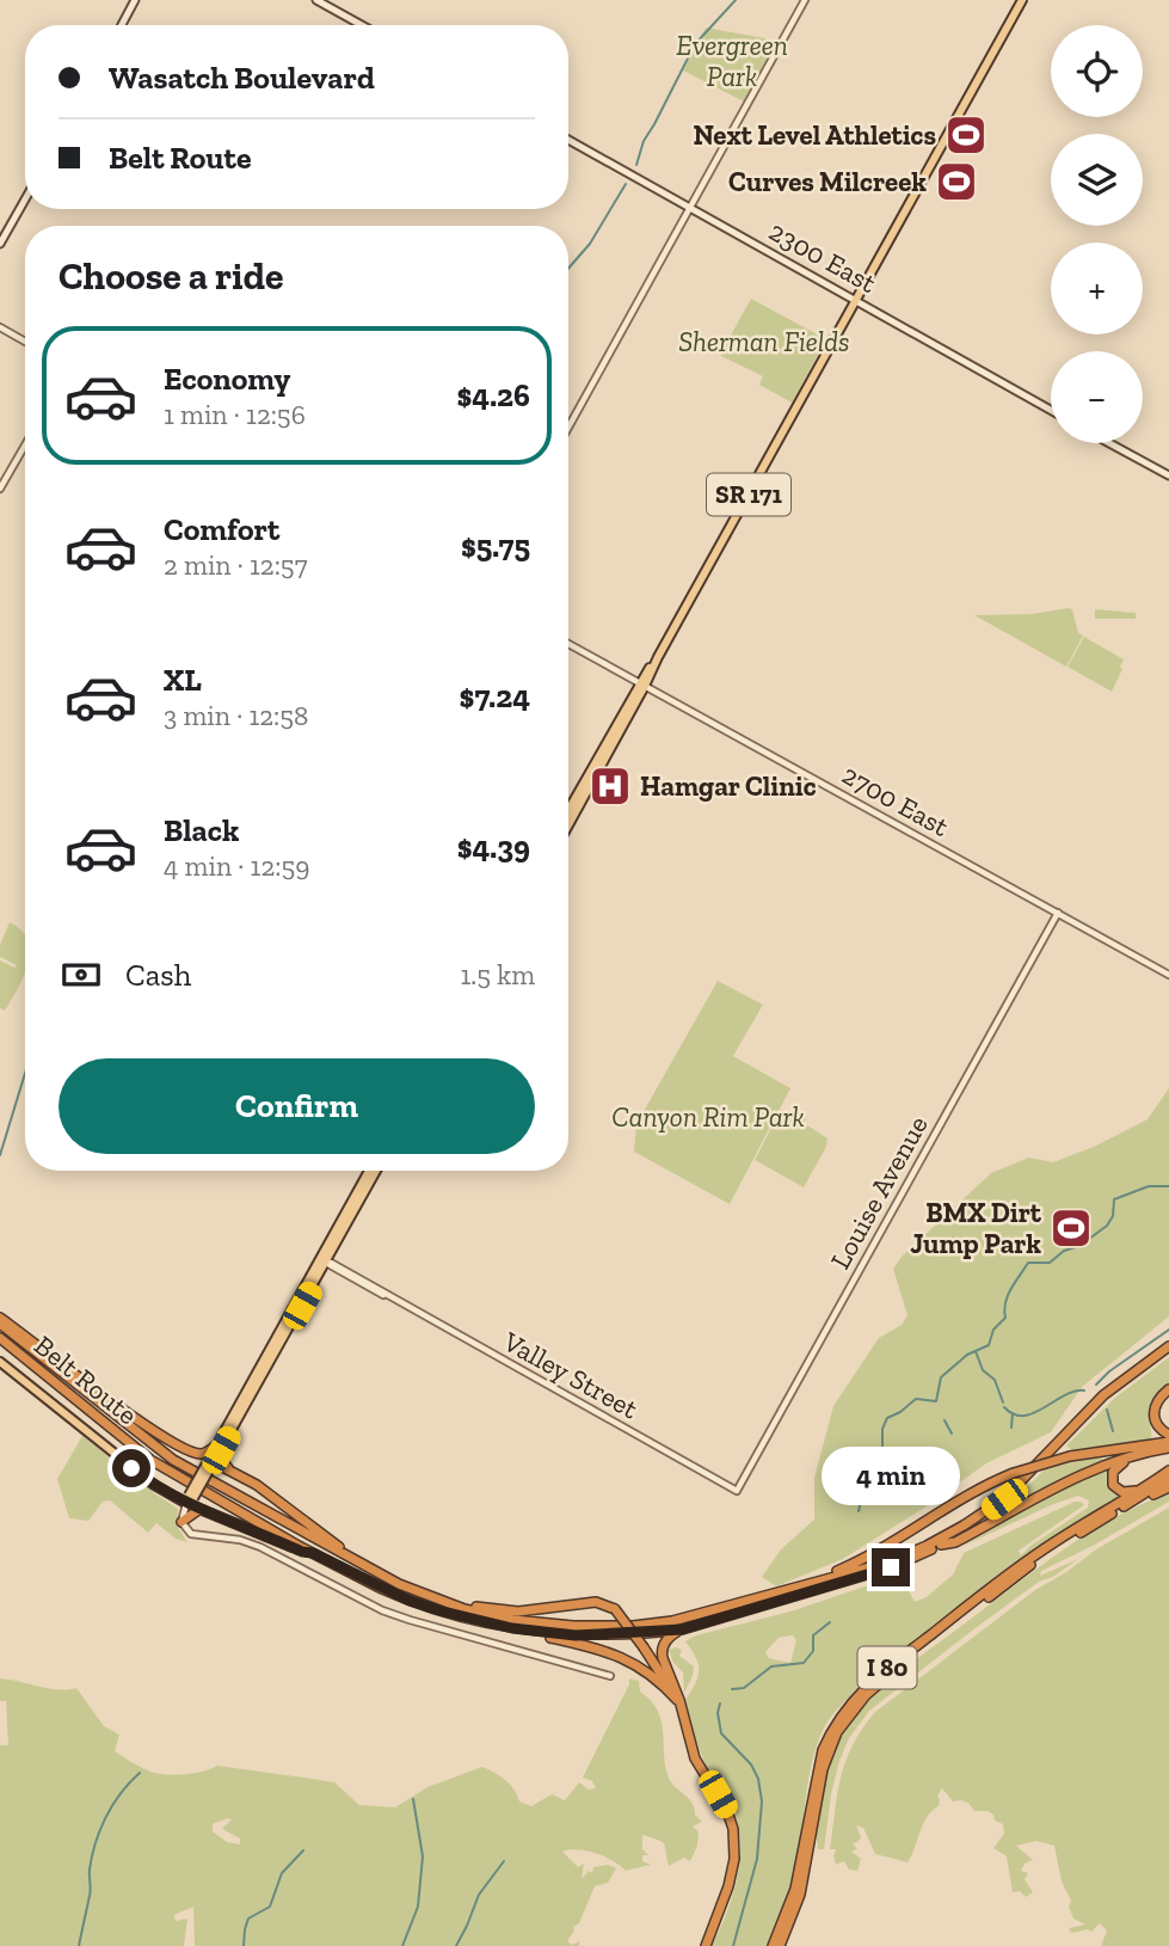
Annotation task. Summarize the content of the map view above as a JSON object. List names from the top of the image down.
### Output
{
  "streets": {
    "highway": ["Belt Route", "I 80"],
    "main road": ["2300 East", "SR 171"],
    "street": ["2700 East", "Louise Avenue", "Valley Street"]
  },
  "crossings": [
    ["2300 East", "SR 171"],
    ["SR 171", "2700 East"],
    ["2700 East", "Louise Avenue"],
    ["Louise Avenue", "Valley Street"]
  ],
  "parks": ["Evergreen Park", "Sherman Fields", "Canyon Rim Park"],
  "places": {
    "sports": ["Next Level Athletics", "Curves Milcreek", "BMX Dirt Jump Park"],
    "hospital": ["Hamgar Clinic"]
  },
  "page": {
    "map_buttons": ["+", "−"],
    "banner": ["Wasatch Boulevard", "Belt Route"],
    "heading": "Choose a ride",
    "list": [
      {
        "name": "Economy",
        "note": "1 min · 12:56",
        "value": "$4.26"
      },
      {
        "name": "Comfort",
        "note": "2 min · 12:57",
        "value": "$5.75"
      },
      {
        "name": "XL",
        "note": "3 min · 12:58",
        "value": "$7.24"
      },
      {
        "name": "Black",
        "note": "4 min · 12:59",
        "value": "$4.39"
      }
    ],
    "pay": ["Cash", "1.5 km"],
    "buttons": "Confirm",
    "bubble": "4 min"
  }
}
